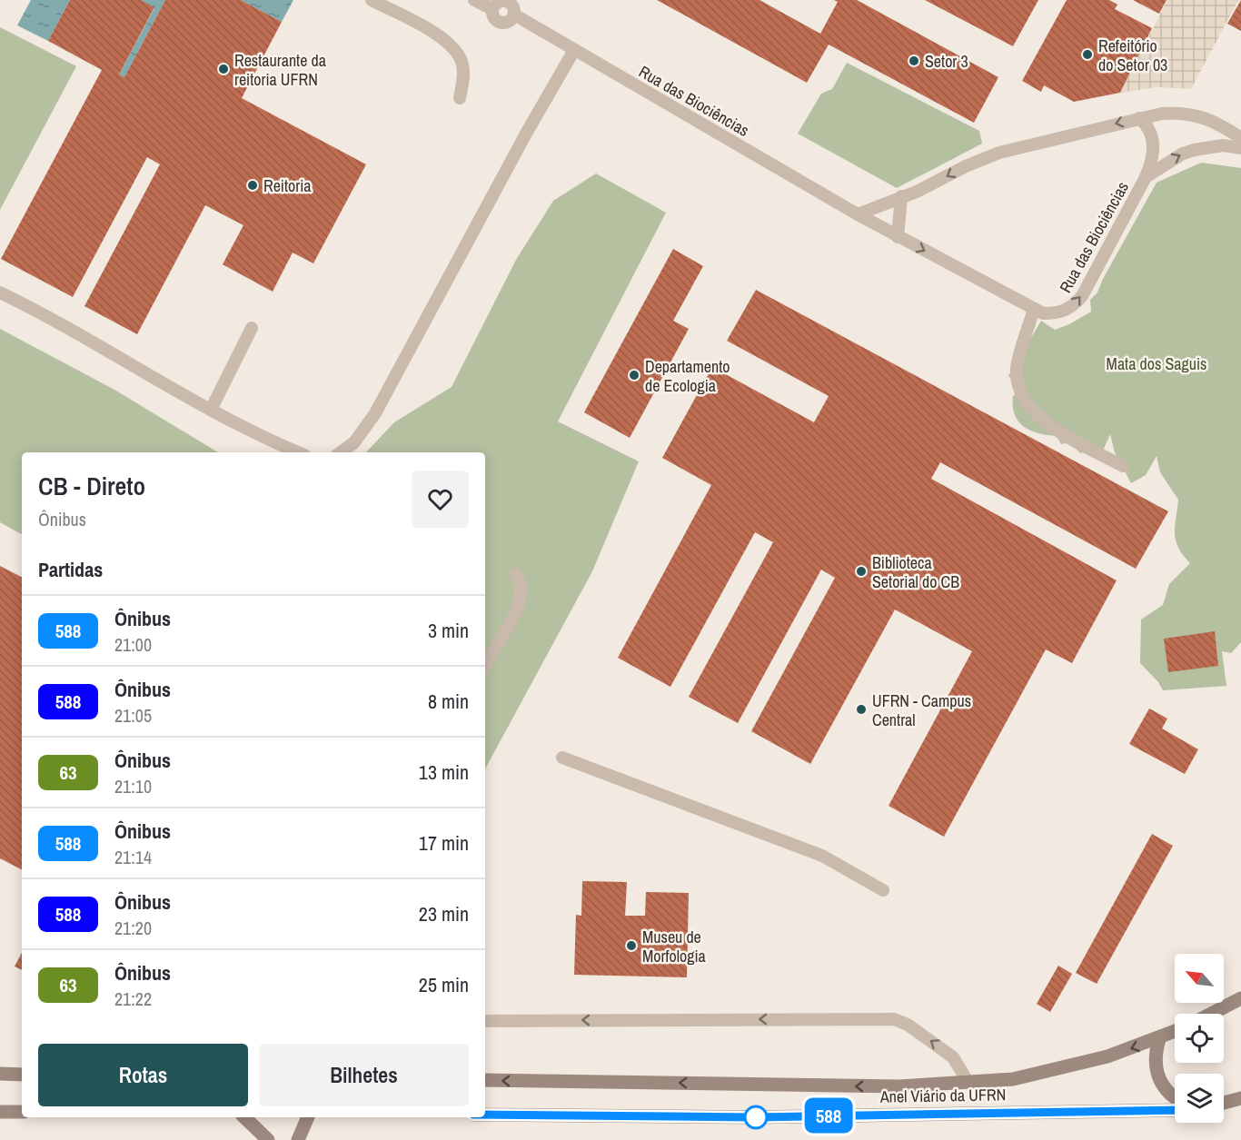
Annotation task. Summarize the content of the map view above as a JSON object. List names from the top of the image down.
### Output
{
  "streets": {
    "main road": ["Anel Viário da UFRN"],
    "lane": ["Rua das Biociências"]
  },
  "parks": ["Mata dos Saguis"],
  "places": [
    "Refeitório do Setor 03",
    "Setor 3",
    "Restaurante da reitoria UFRN",
    "Reitoria",
    "Departamento de Ecologia",
    "Biblioteca Setorial do CB",
    "UFRN - Campus Central",
    "Museu de Morfologia"
  ],
  "lines": ["bus line 588"],
  "north": "top left",
  "page": {
    "on_map": "588",
    "heading": [
      ["CB - Direto", "Ônibus"],
      "Partidas"
    ],
    "list": [
      {
        "mark": "588",
        "name": "Ônibus",
        "note": "21:00",
        "value": "3 min"
      },
      {
        "mark": "588",
        "name": "Ônibus",
        "note": "21:05",
        "value": "8 min"
      },
      {
        "mark": "63",
        "name": "Ônibus",
        "note": "21:10",
        "value": "13 min"
      },
      {
        "mark": "588",
        "name": "Ônibus",
        "note": "21:14",
        "value": "17 min"
      },
      {
        "mark": "588",
        "name": "Ônibus",
        "note": "21:20",
        "value": "23 min"
      },
      {
        "mark": "63",
        "name": "Ônibus",
        "note": "21:22",
        "value": "25 min"
      }
    ],
    "buttons": ["Rotas", "Bilhetes"]
  }
}
